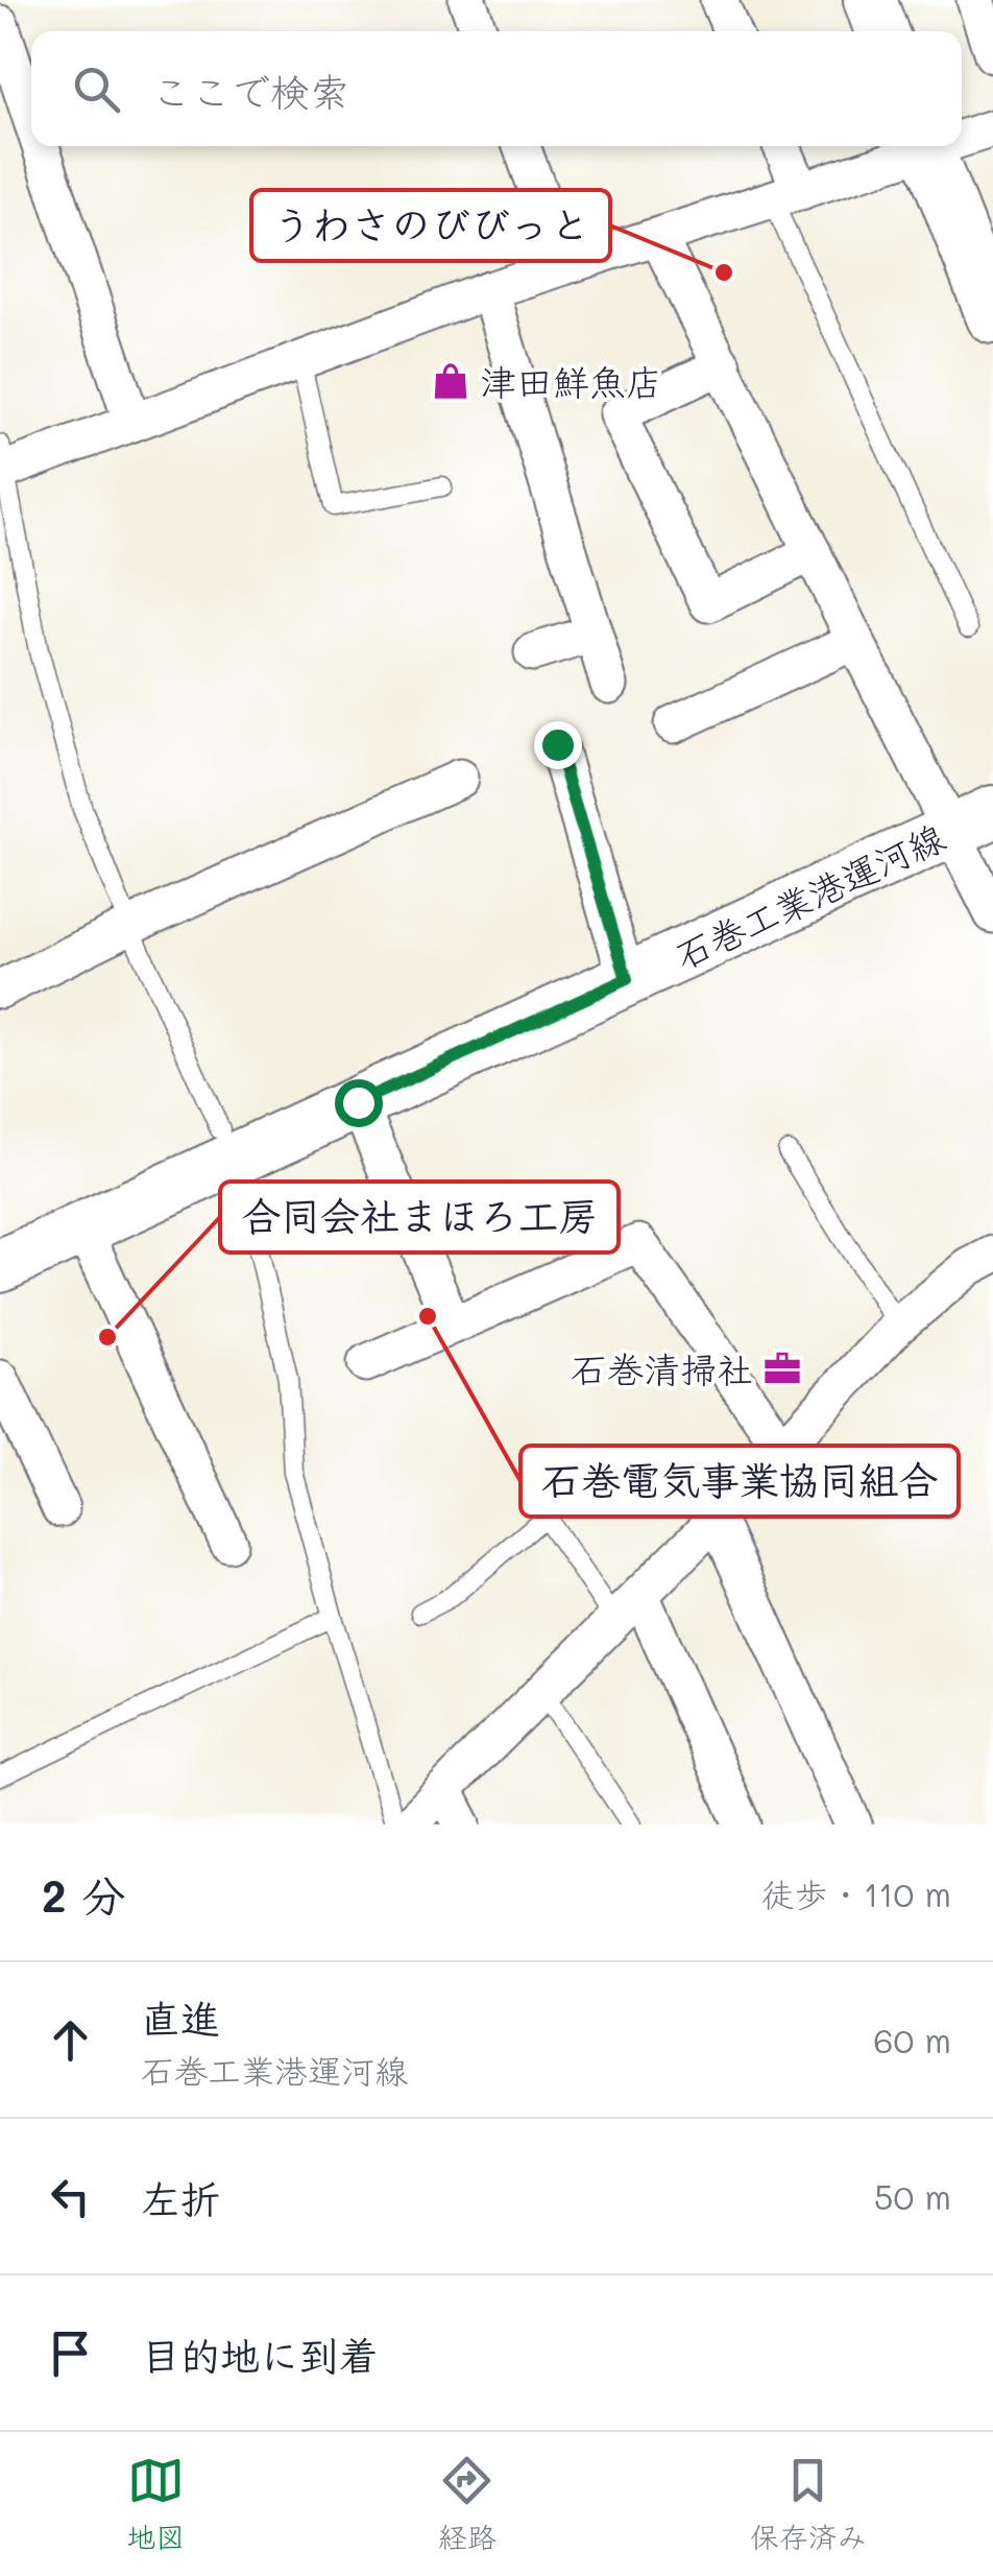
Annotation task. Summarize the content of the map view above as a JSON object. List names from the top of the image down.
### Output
{
  "streets": {
    "street": ["石巻工業港運河線"]
  },
  "places": {
    "other": ["うわさのびびっと", "石巻電気事業協同組合", "合同会社まほろ工房"],
    "shop": ["津田鮮魚店"],
    "office": ["石巻清掃社"]
  },
  "page": {
    "search": "ここで検索",
    "heading": ["2 分", "徒歩 · 110 m"],
    "list": [
      ["直進", "石巻工業港運河線", "60 m"],
      ["左折", "50 m"],
      "目的地に到着"
    ],
    "nav": ["地図", "経路", "保存済み"]
  }
}
